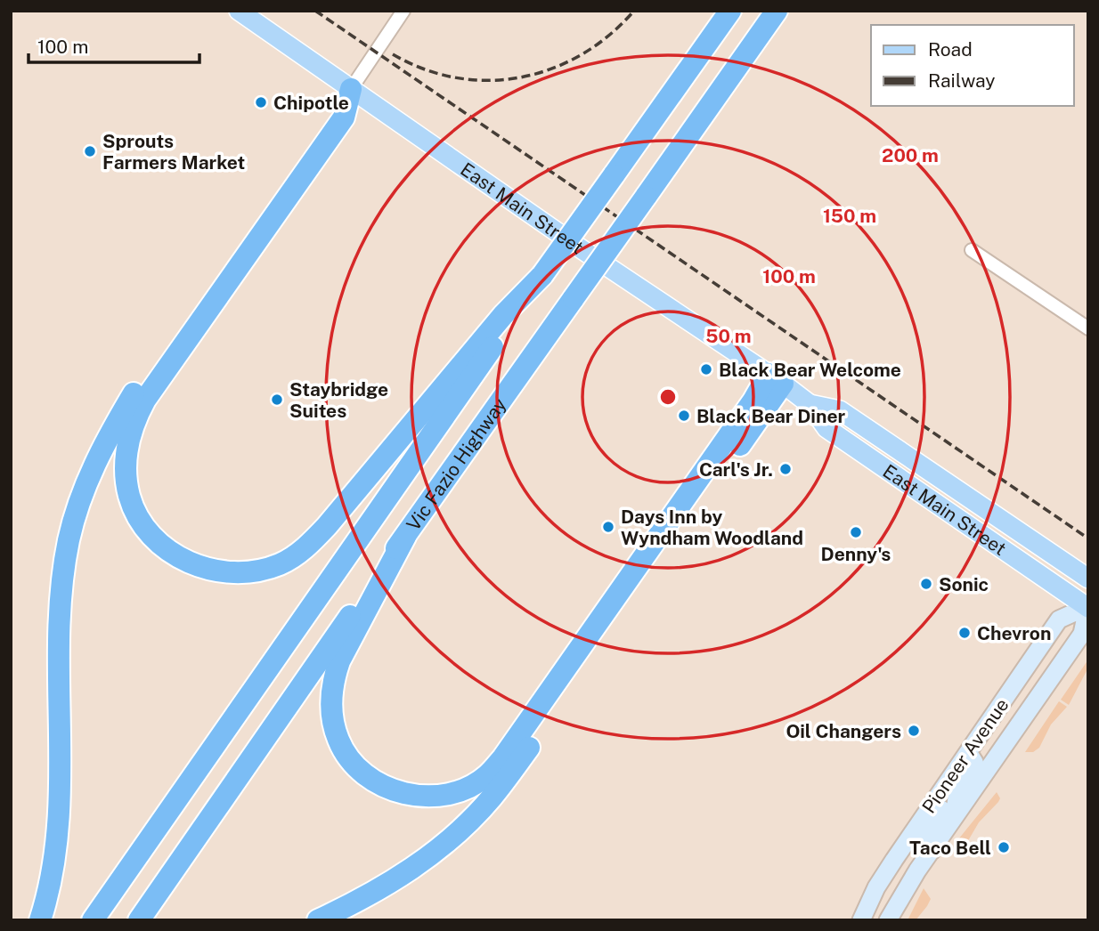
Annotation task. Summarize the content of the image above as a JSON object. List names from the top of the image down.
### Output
{
  "streets": {
    "highway": ["Vic Fazio Highway"],
    "main road": ["East Main Street", "Pioneer Avenue"]
  },
  "crossings": [
    ["East Main Street", "Pioneer Avenue"]
  ],
  "places": [
    "Chipotle",
    "Sprouts Farmers Market",
    "Black Bear Welcome",
    "Staybridge Suites",
    "Black Bear Diner",
    "Carl's Jr.",
    "Days Inn by Wyndham Woodland",
    "Denny's",
    "Sonic",
    "Chevron",
    "Oil Changers",
    "Taco Bell"
  ],
  "legend": ["Road", "Railway"],
  "scale_bar": "100 m",
  "rings": [
    "200 m",
    "150 m",
    "100 m",
    "50 m"
  ]
}
